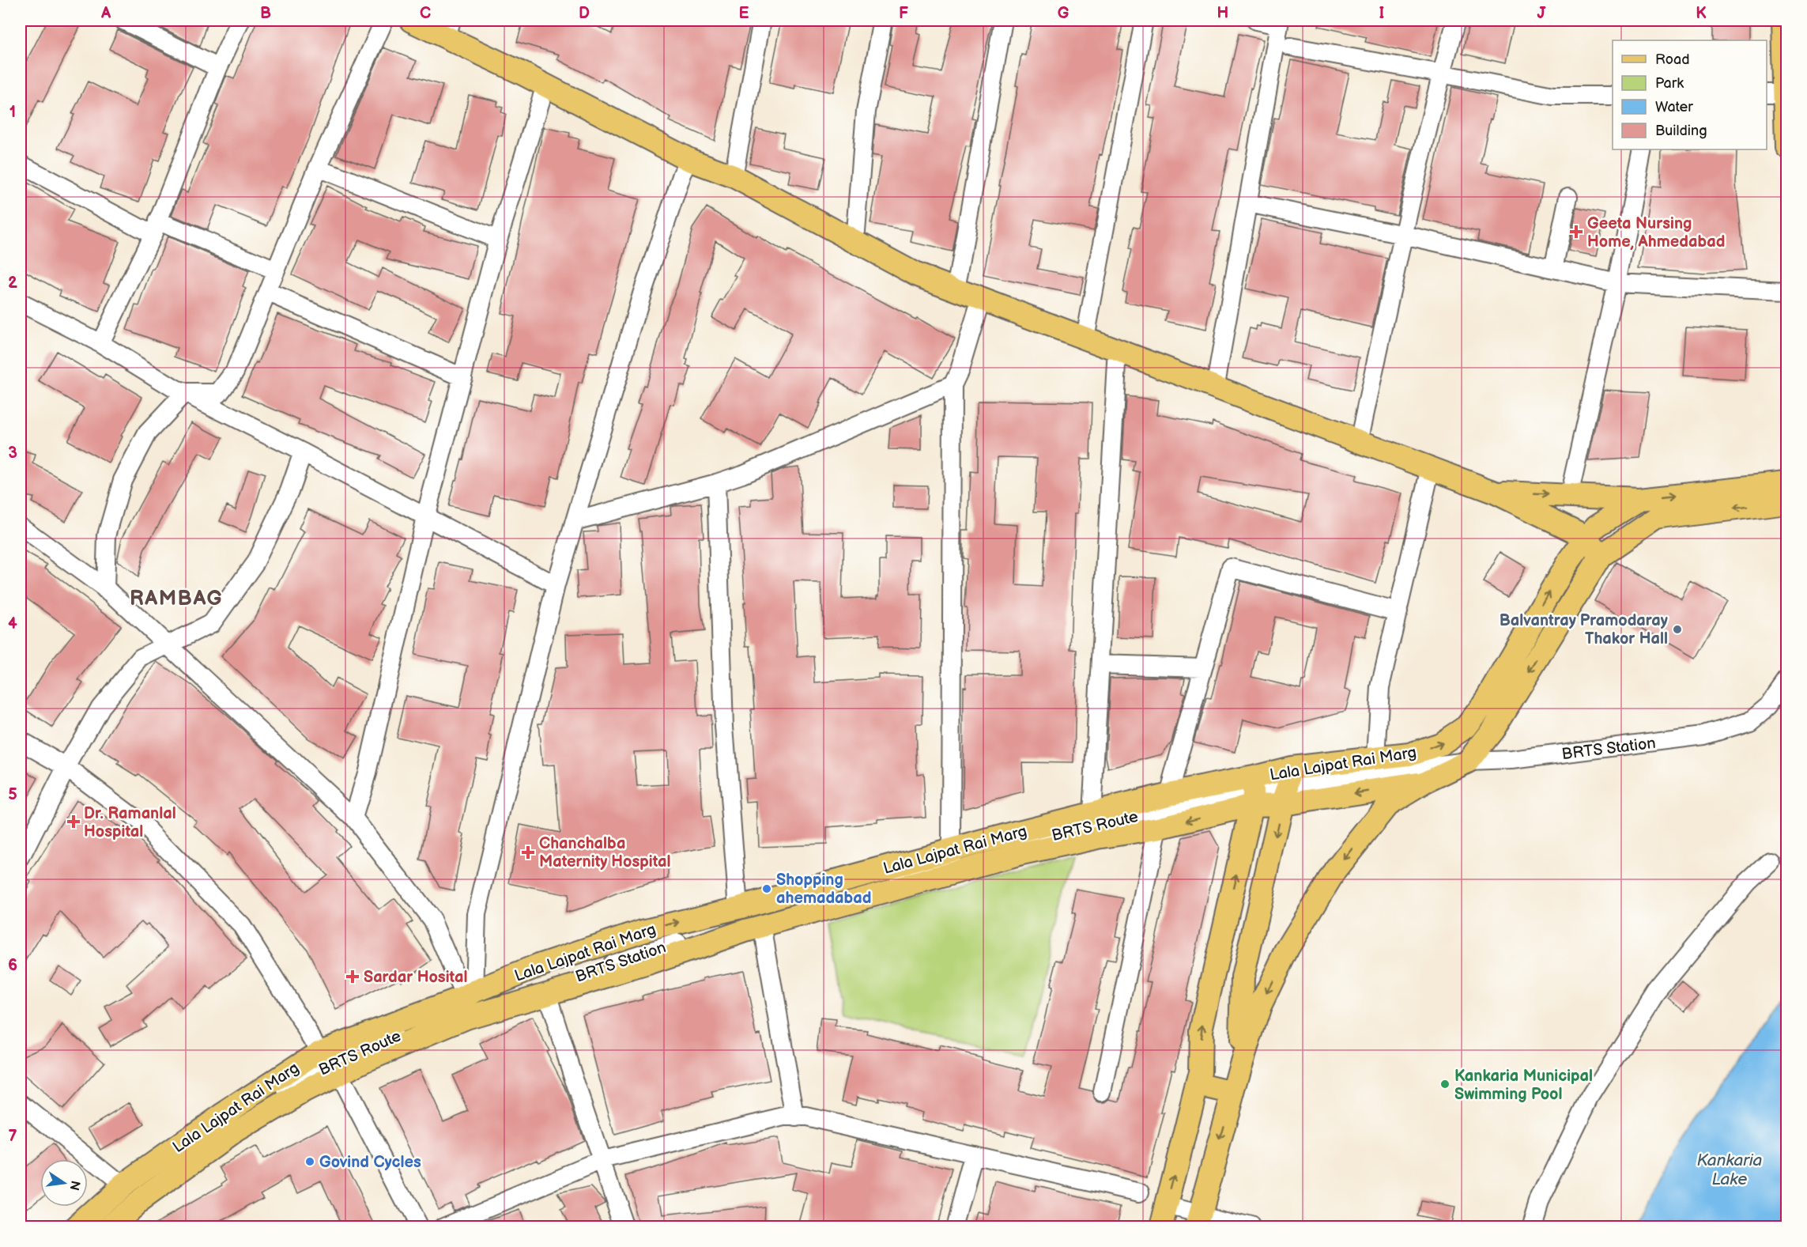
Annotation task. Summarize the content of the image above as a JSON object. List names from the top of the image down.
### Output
{
  "streets": {
    "main road": ["Lala Lajpat Rai Marg"],
    "street": ["BRTS Station", "BRTS Route"]
  },
  "crossings": [
    ["BRTS Station", "Lala Lajpat Rai Marg"],
    ["BRTS Station", "BRTS Route"],
    ["Lala Lajpat Rai Marg", "BRTS Route"]
  ],
  "districts": ["RAMBAG"],
  "water": ["Kankaria Lake"],
  "places": {
    "health": [
      "Geeta Nursing Home, Ahmedabad",
      "Dr. Ramanlal Hospital",
      "Chanchalba Maternity Hospital",
      "Sardar Hosital"
    ],
    "other": [
      "Balvantray Pramodaray Thakor Hall",
      "Shopping ahemadabad",
      "Kankaria Municipal Swimming Pool",
      "Govind Cycles"
    ]
  },
  "legend": [
    "Road",
    "Park",
    "Water",
    "Building"
  ],
  "north": "right",
  "grid": {
    "columns": [
      "A",
      "B",
      "C",
      "D",
      "E",
      "F",
      "G",
      "H",
      "I",
      "J",
      "K"
    ],
    "rows": [
      "1",
      "2",
      "3",
      "4",
      "5",
      "6",
      "7"
    ]
  }
}
